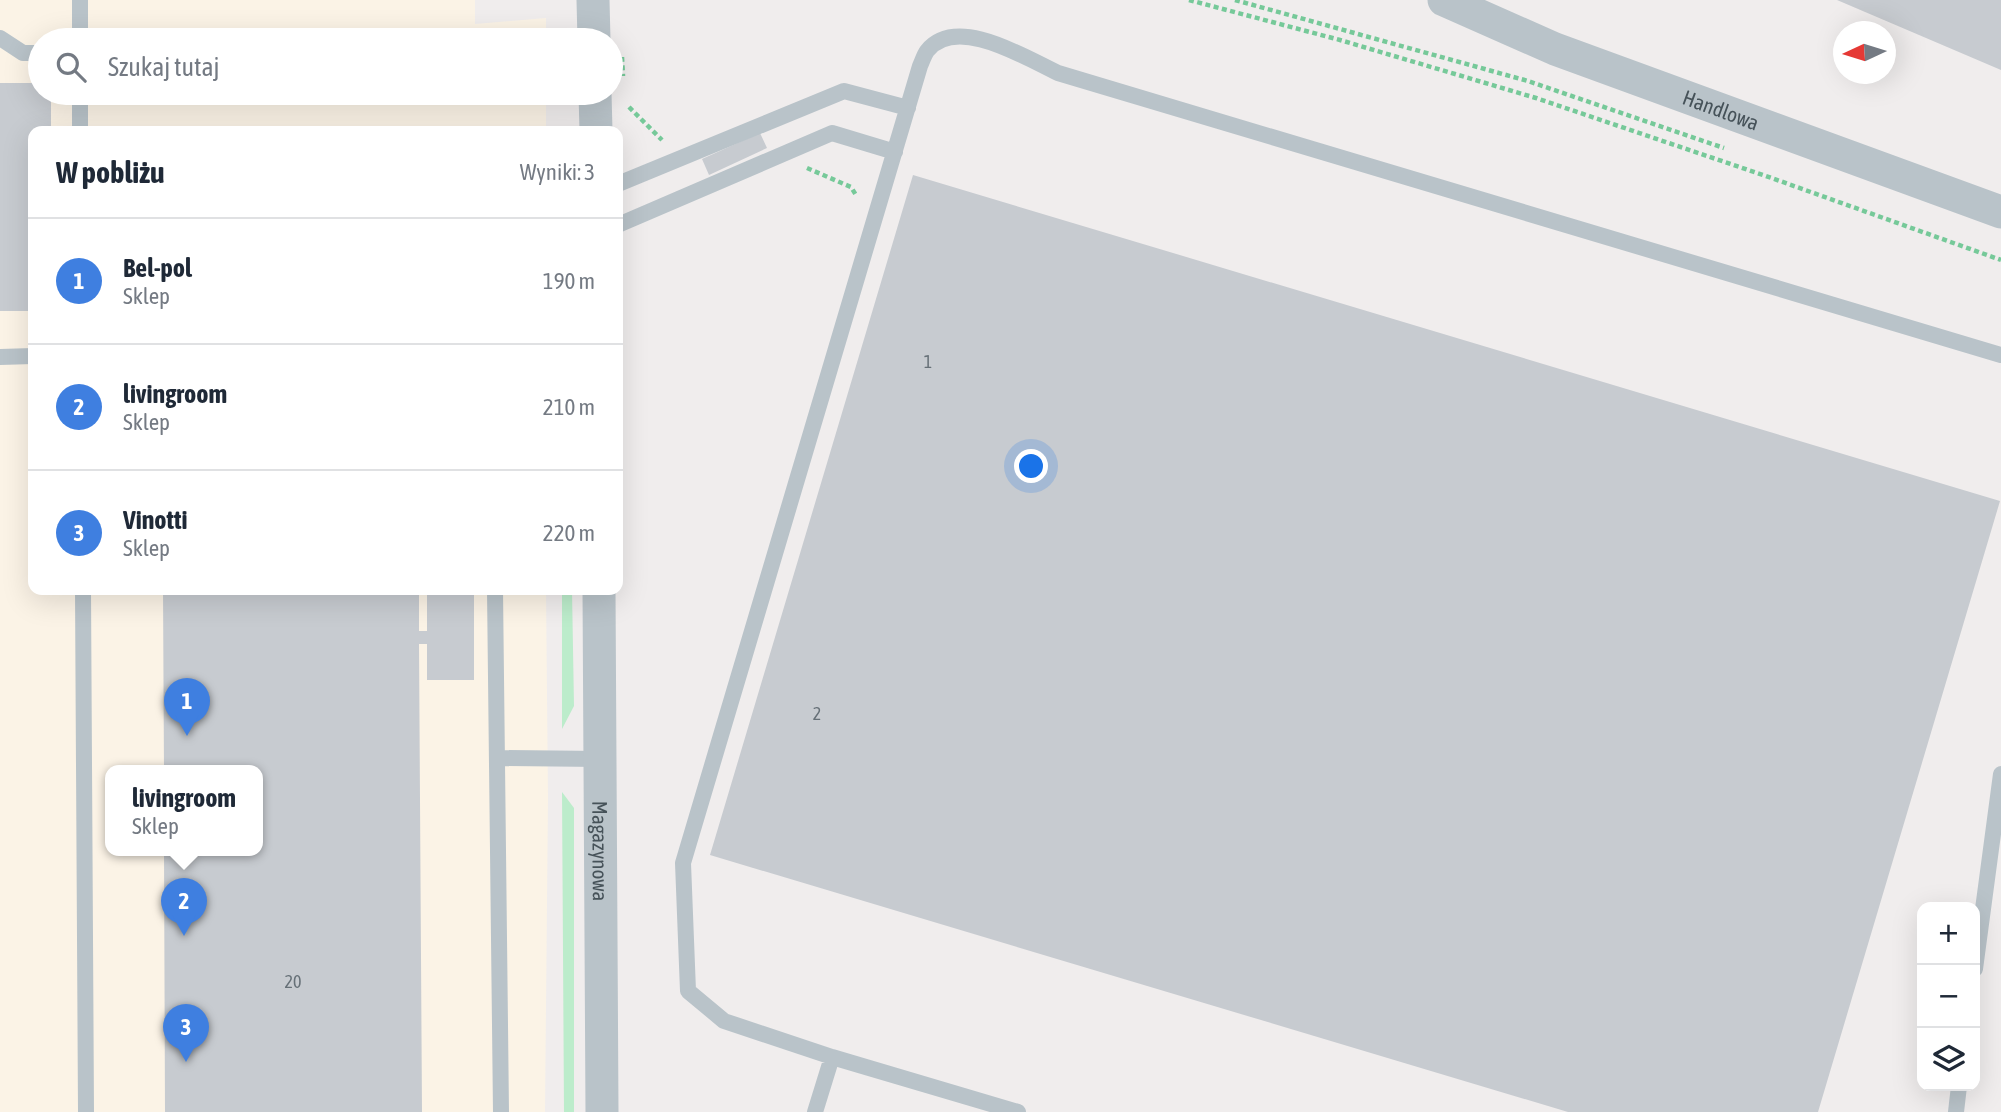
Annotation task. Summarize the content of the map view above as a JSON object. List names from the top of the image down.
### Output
{
  "streets": {
    "street": ["Handlowa", "Magazynowa"]
  },
  "house_numbers": ["1", "2", "20"],
  "north": "left",
  "page": {
    "search": "Szukaj tutaj",
    "heading": ["W pobliżu", "Wyniki: 3"],
    "list": [
      {
        "mark": "1",
        "name": "Bel-pol",
        "note": "Sklep",
        "value": "190 m"
      },
      {
        "mark": "2",
        "name": "livingroom",
        "note": "Sklep",
        "value": "210 m"
      },
      {
        "mark": "3",
        "name": "Vinotti",
        "note": "Sklep",
        "value": "220 m"
      }
    ],
    "pins": ["1", "2", "3"],
    "popup": ["livingroom", "Sklep"],
    "map_buttons": ["+", "−"]
  }
}
